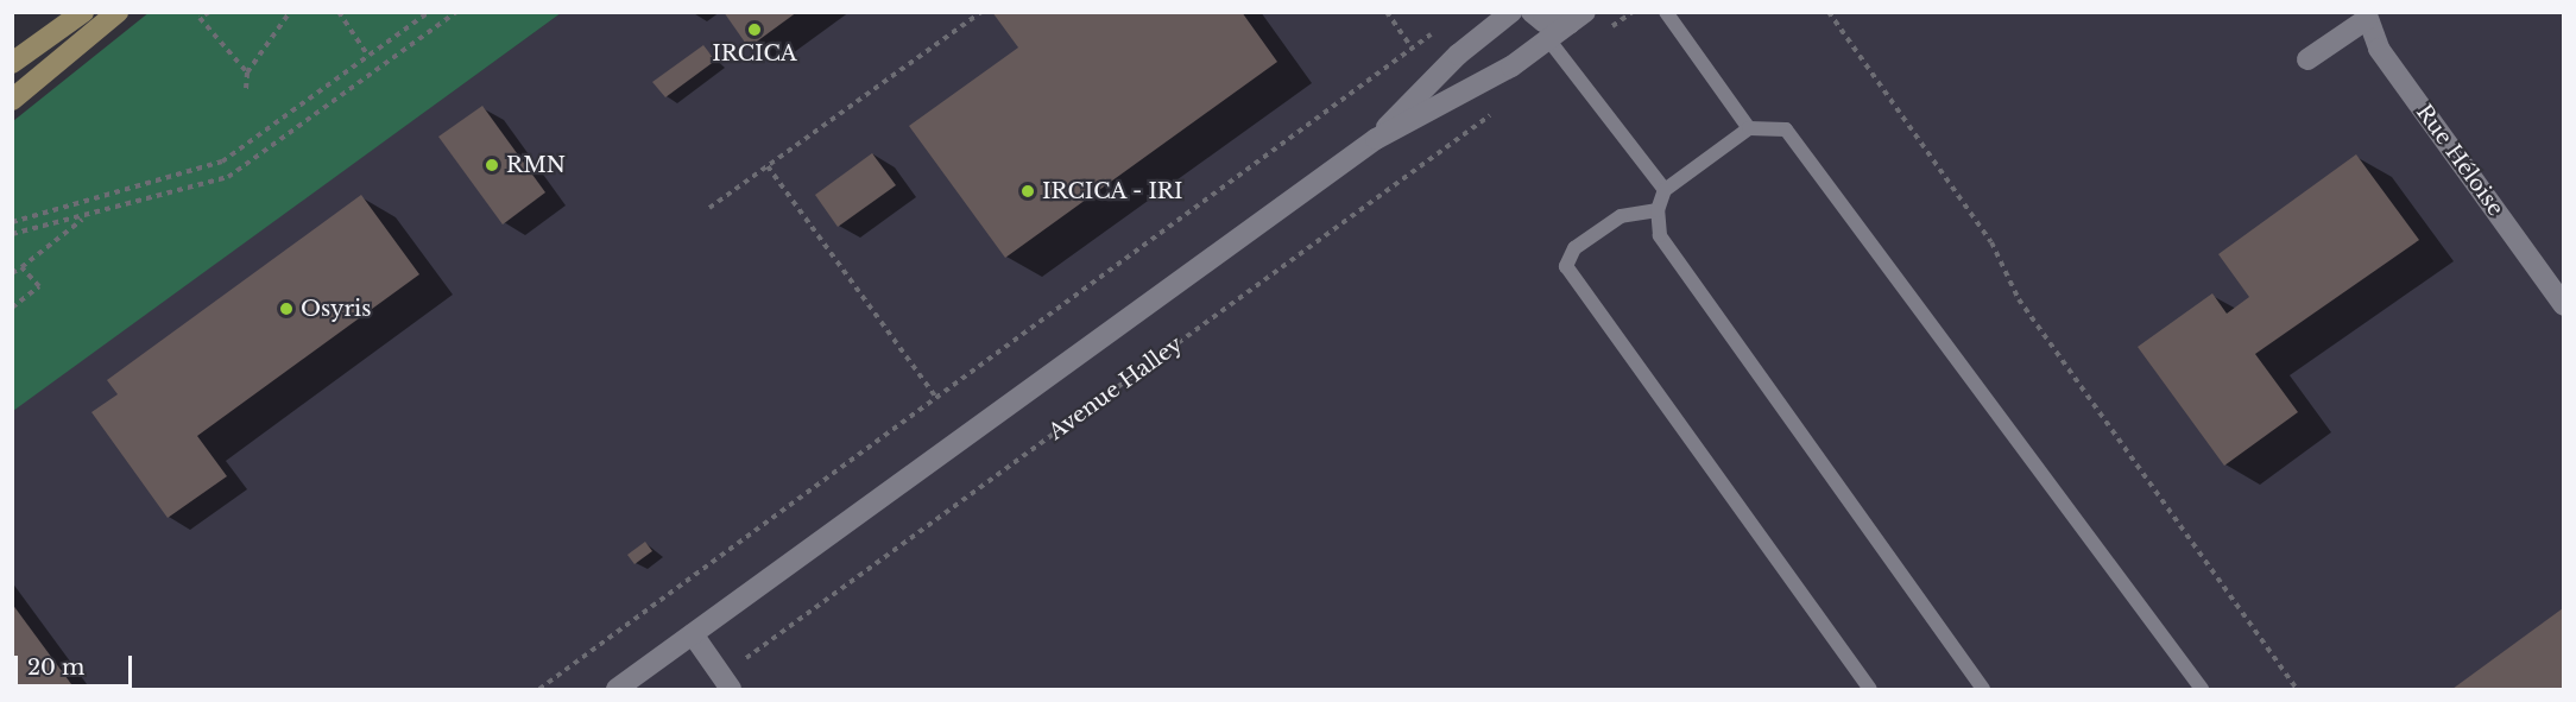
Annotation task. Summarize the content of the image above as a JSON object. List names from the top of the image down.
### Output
{
  "streets": {
    "street": ["Rue Héloise"],
    "path": ["Avenue Halley"]
  },
  "places": [
    "IRCICA",
    "RMN",
    "IRCICA - IRI",
    "Osyris"
  ],
  "scale_bar": "20 m"
}
